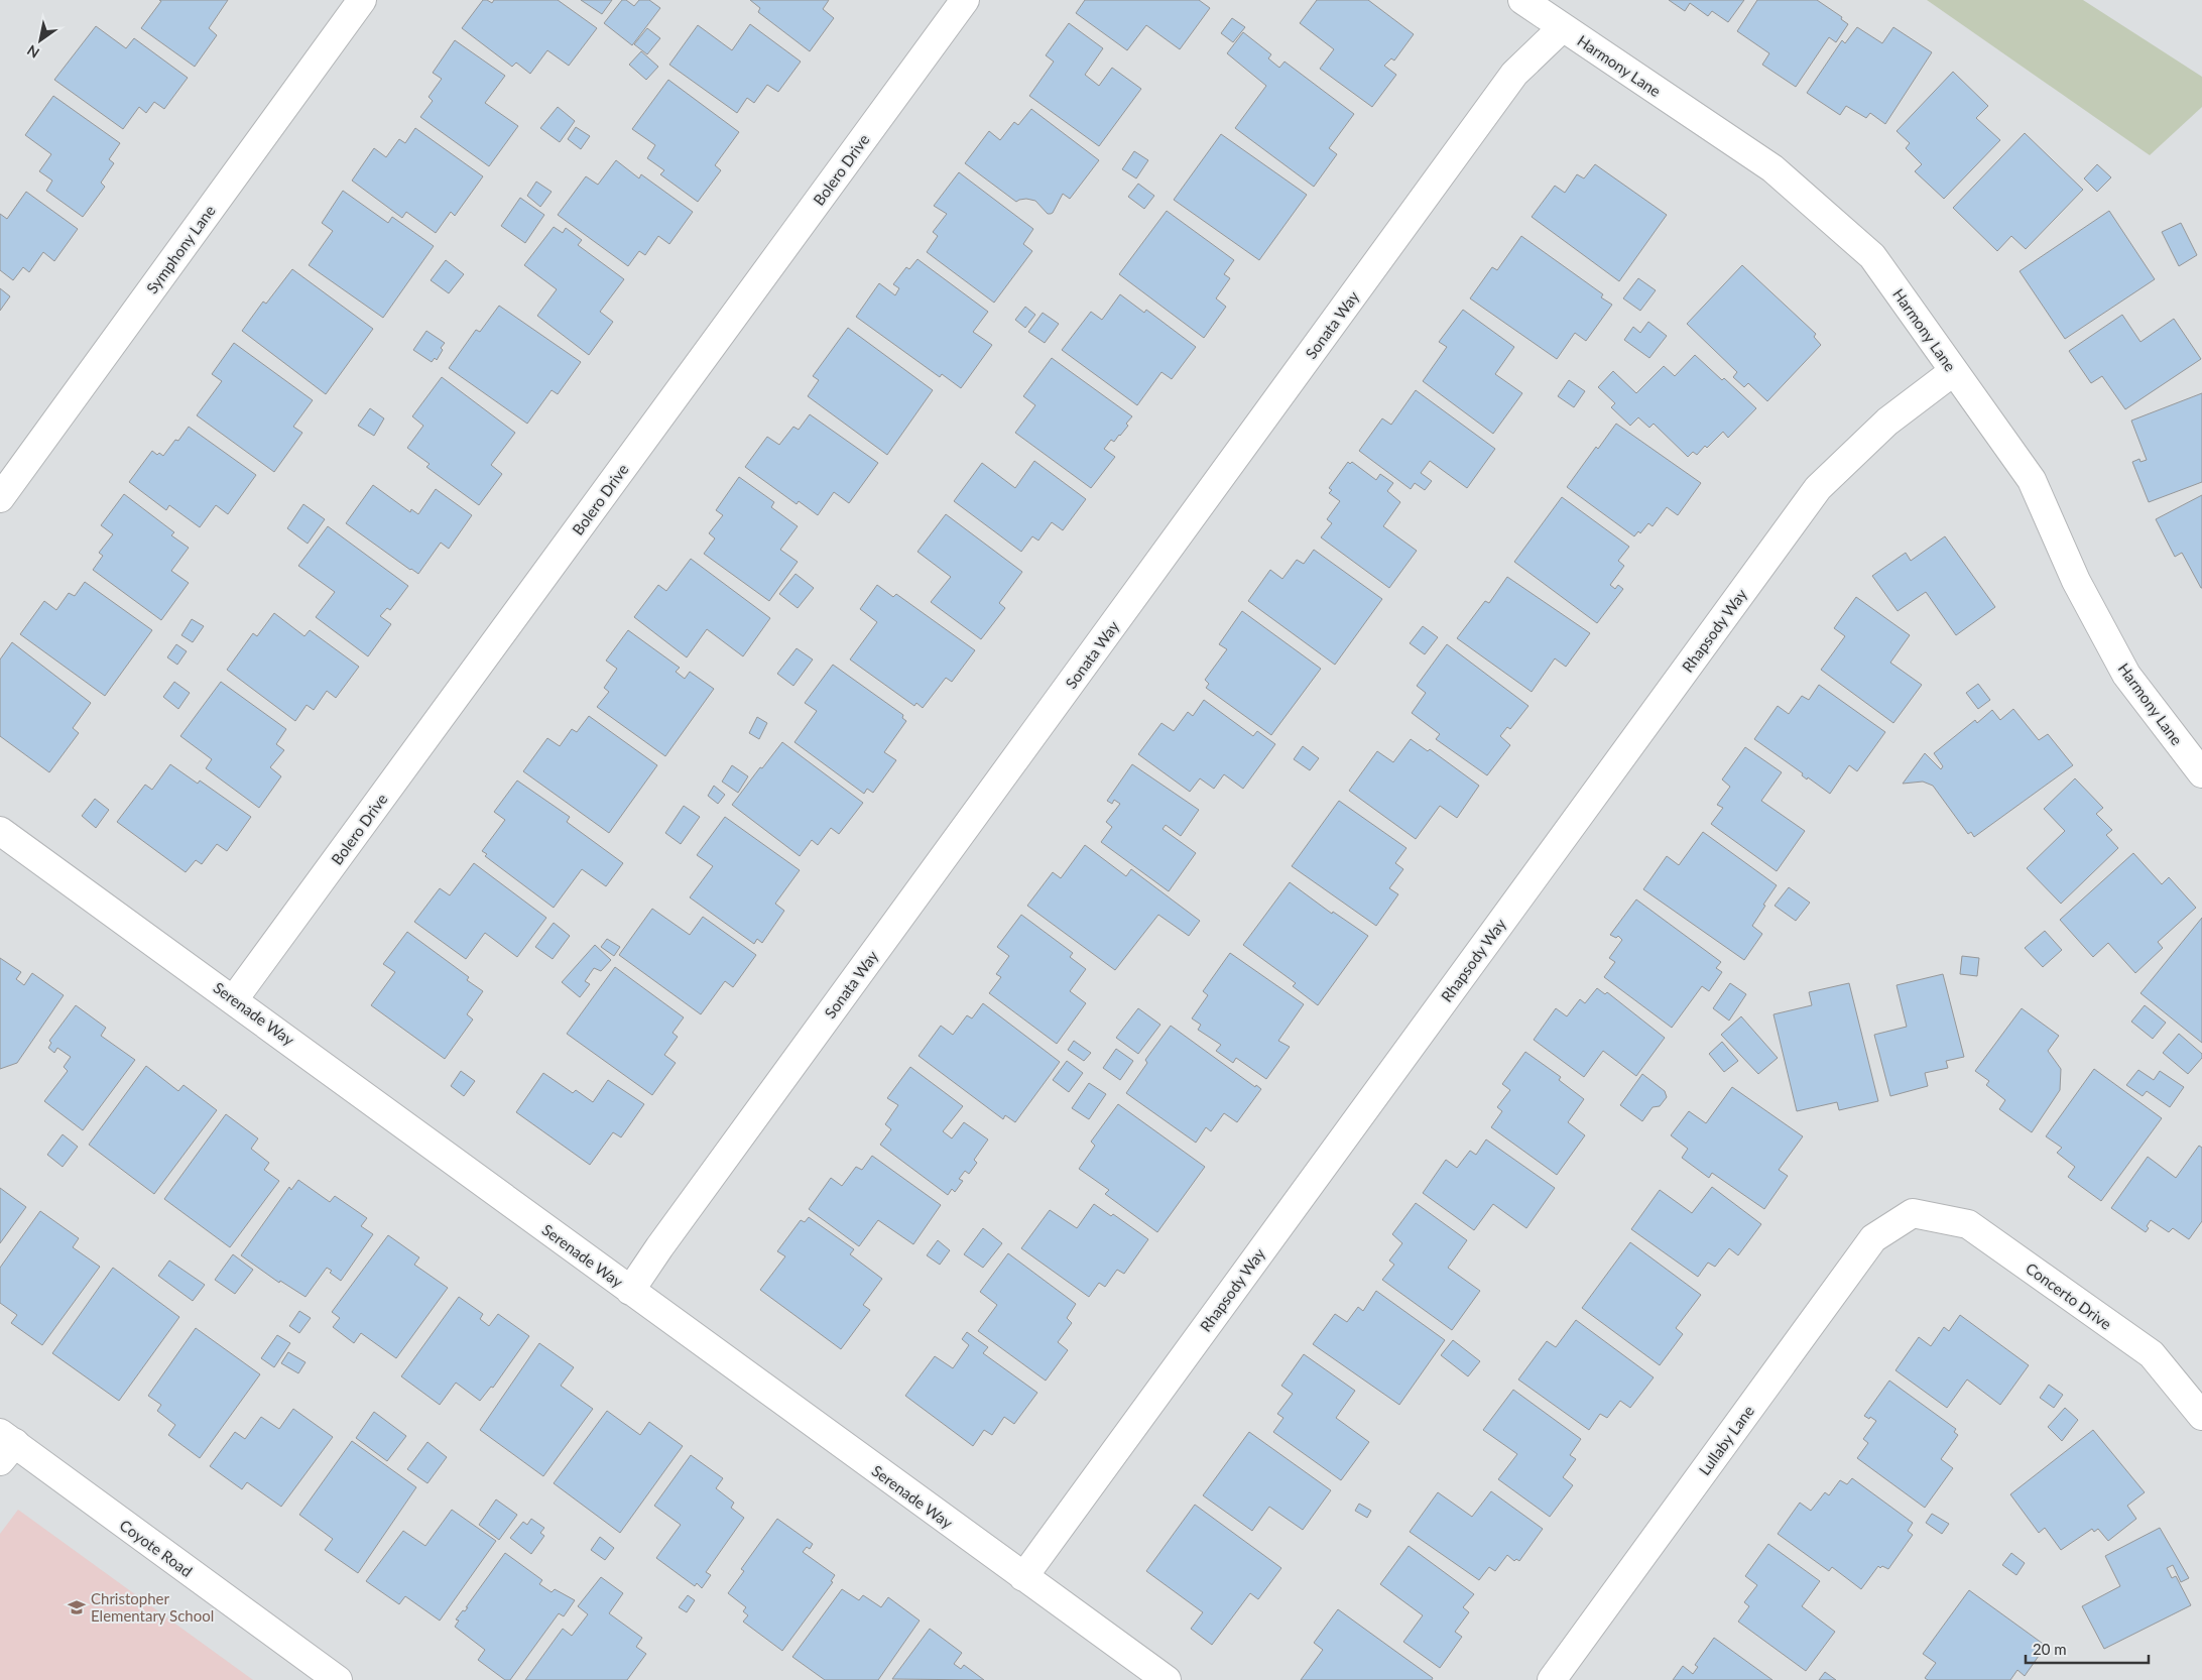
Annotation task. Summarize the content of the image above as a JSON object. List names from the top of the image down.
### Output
{
  "streets": {
    "street": [
      "Harmony Lane",
      "Bolero Drive",
      "Symphony Lane",
      "Sonata Way",
      "Rhapsody Way",
      "Serenade Way",
      "Concerto Drive",
      "Lullaby Lane",
      "Coyote Road"
    ]
  },
  "crossings": [
    ["Harmony Lane", "Sonata Way"],
    ["Harmony Lane", "Rhapsody Way"],
    ["Bolero Drive", "Serenade Way"],
    ["Sonata Way", "Serenade Way"],
    ["Rhapsody Way", "Serenade Way"],
    ["Concerto Drive", "Lullaby Lane"]
  ],
  "places": {
    "school or university": ["Christopher Elementary School"]
  },
  "scale_bar": "20 m",
  "north": "bottom left"
}
